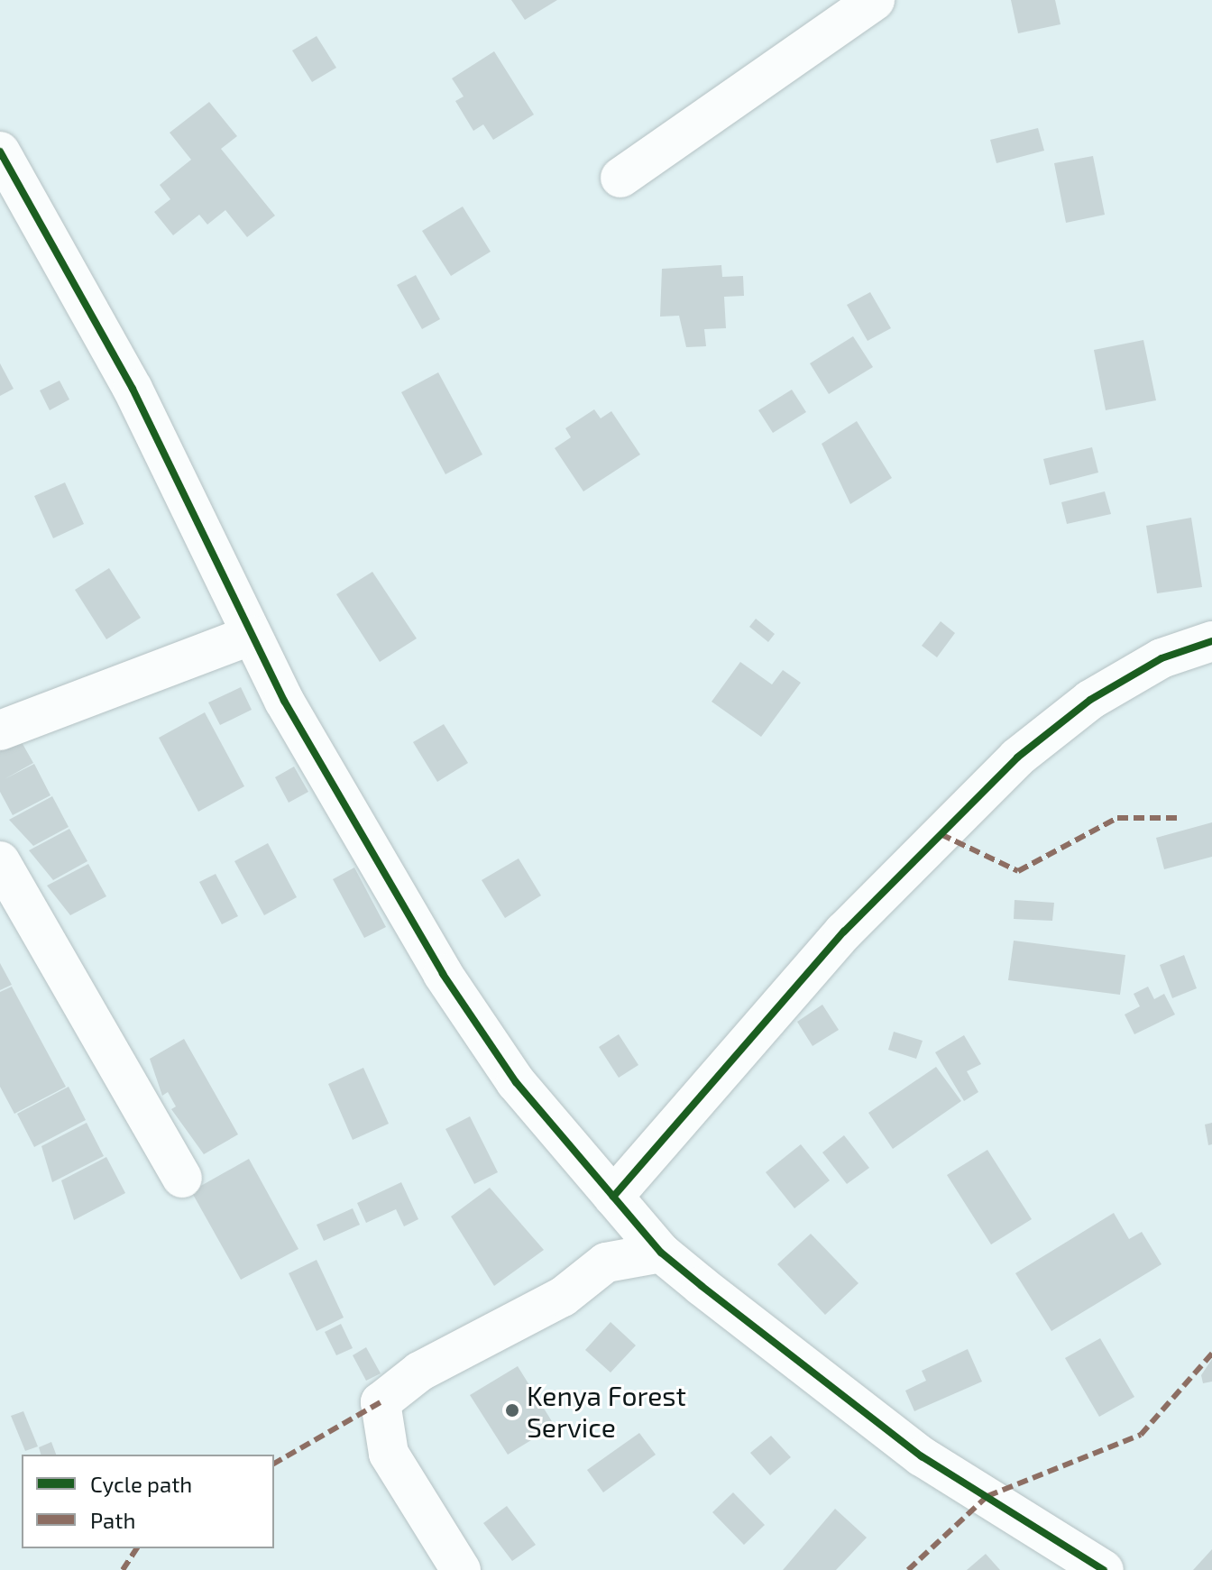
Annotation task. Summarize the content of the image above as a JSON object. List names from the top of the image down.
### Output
{
  "places": ["Kenya Forest Service"],
  "legend": ["Cycle path", "Path"]
}
